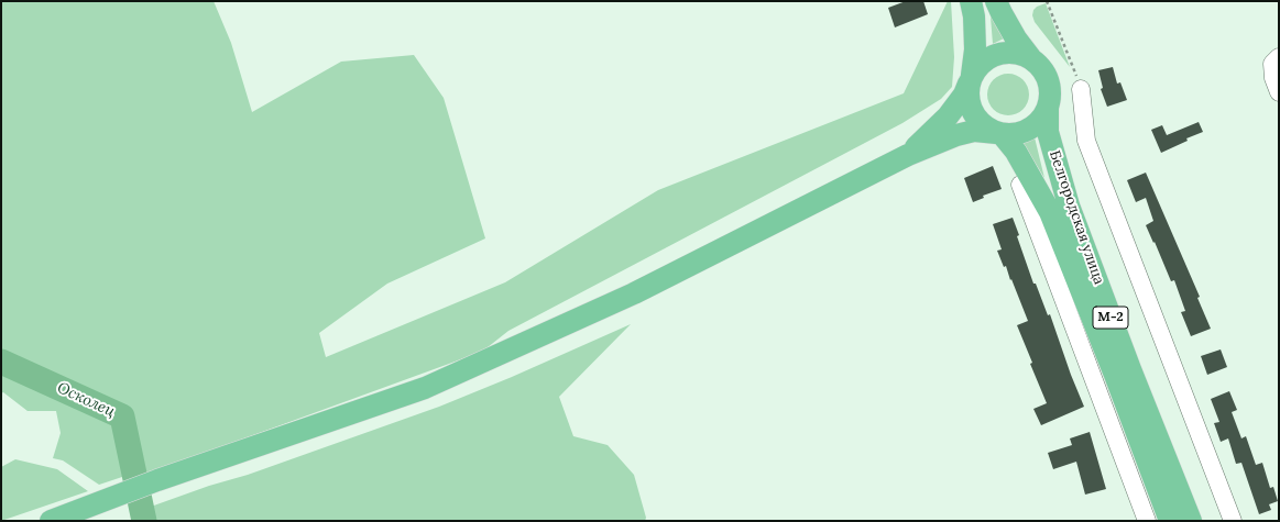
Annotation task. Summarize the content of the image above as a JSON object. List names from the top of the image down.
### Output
{
  "streets": {
    "main road": ["Белгородская улица", "М-2"]
  },
  "crossings": [
    ["Белгородская улица", "М-2"]
  ],
  "water": ["Осколец"]
}
